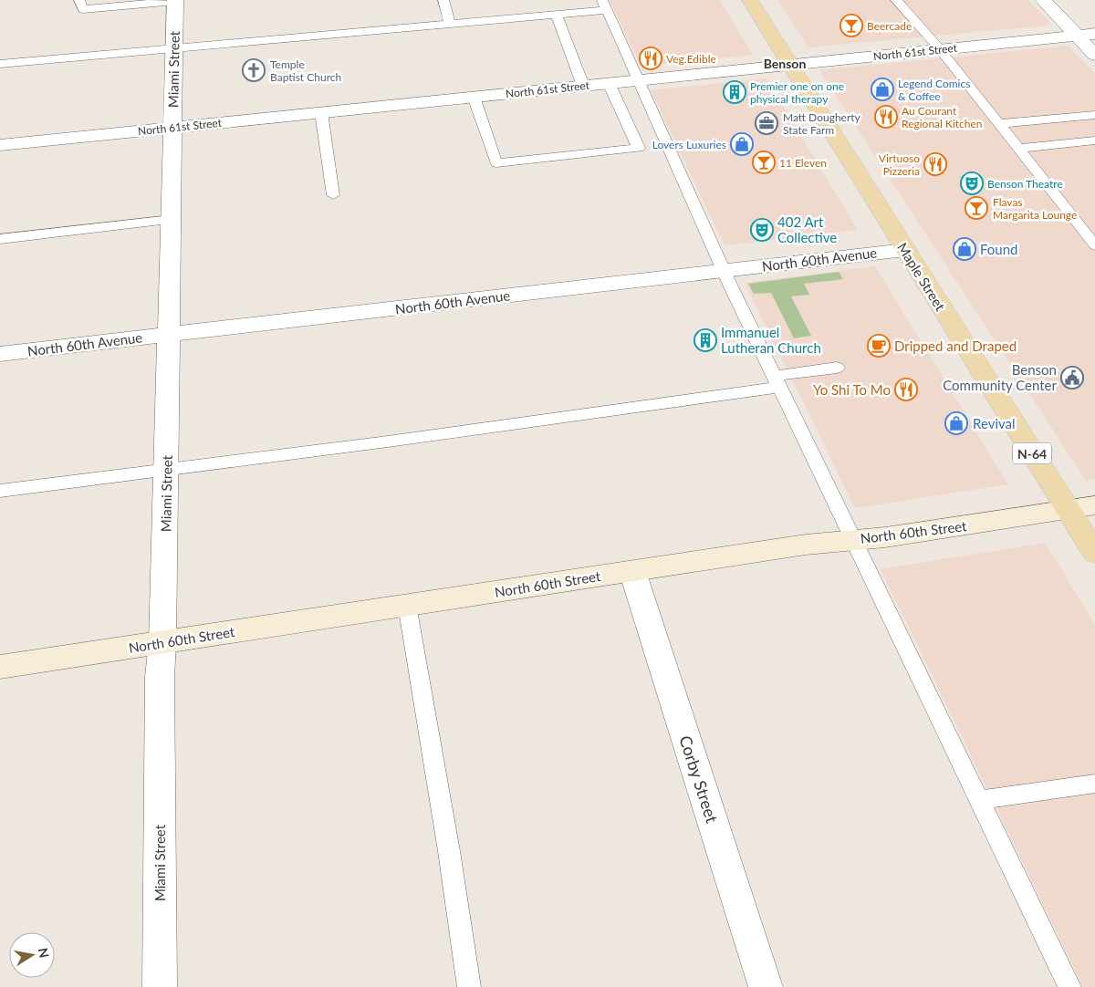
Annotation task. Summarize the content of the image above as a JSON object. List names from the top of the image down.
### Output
{
  "streets": {
    "main road": ["Maple Street", "N-64"],
    "street": [
      "North 61st Street",
      "Miami Street",
      "North 60th Avenue",
      "North 60th Street",
      "Corby Street"
    ]
  },
  "crossings": [
    ["North 61st Street", "Miami Street"],
    ["North 61st Street", "Maple Street"],
    ["Miami Street", "North 60th Avenue"],
    ["Miami Street", "North 60th Street"],
    ["North 60th Avenue", "Maple Street"],
    ["Maple Street", "North 60th Street"],
    ["North 60th Street", "Corby Street"]
  ],
  "districts": ["Benson"],
  "places": {
    "bar": ["Beercade", "11 Eleven", "Flavas Margarita Lounge"],
    "restaurant": [
      "Veg.Edible",
      "Au Courant Regional Kitchen",
      "Virtuoso Pizzeria",
      "Yo Shi To Mo"
    ],
    "church": ["Temple Baptist Church"],
    "shop": [
      "Legend Comics & Coffee",
      "Lovers Luxuries",
      "Found",
      "Revival"
    ],
    "building": ["Premier one on one physical therapy", "Immanuel Lutheran Church"],
    "office": ["Matt Dougherty State Farm"],
    "theatre": ["Benson Theatre", "402 Art Collective"],
    "cafe": ["Dripped and Draped"],
    "public building": ["Benson Community Center"]
  },
  "north": "right"
}
